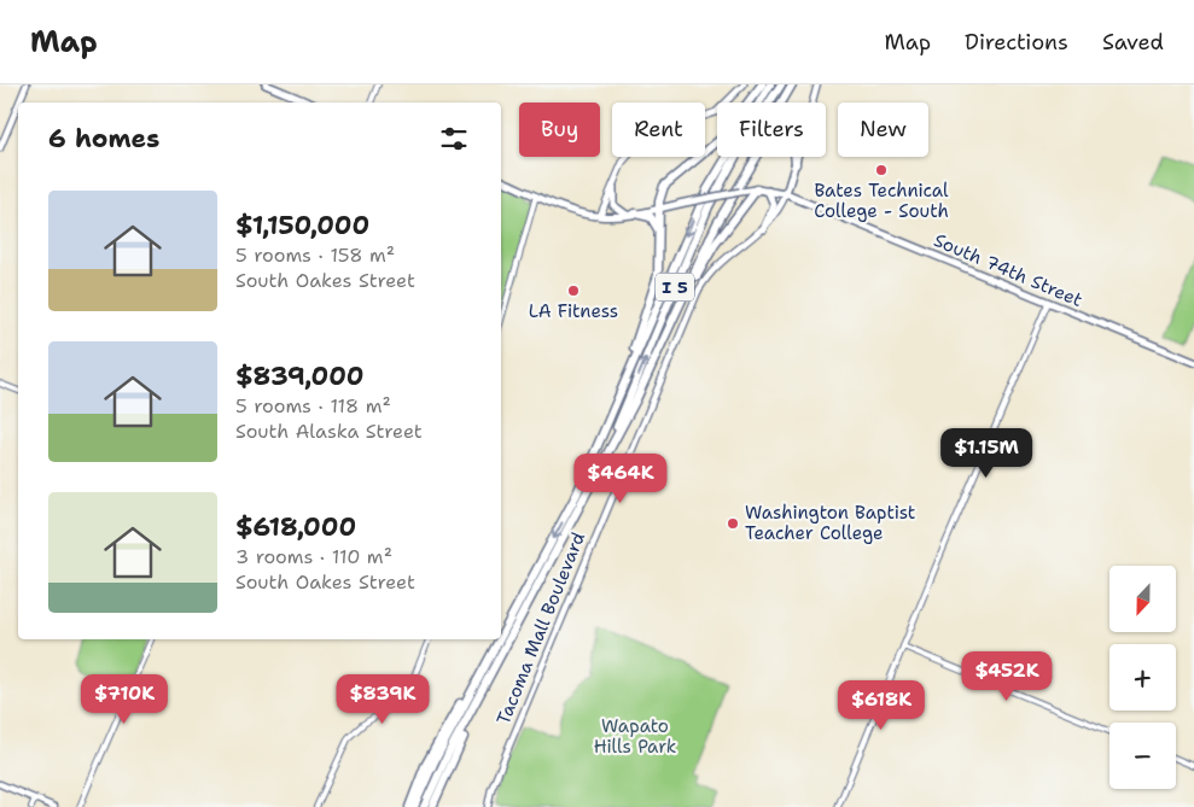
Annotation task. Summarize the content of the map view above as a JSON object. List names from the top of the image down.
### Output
{
  "streets": {
    "highway": ["I 5"],
    "main road": ["South 74th Street", "Tacoma Mall Boulevard"]
  },
  "crossings": [
    ["South 74th Street", "Tacoma Mall Boulevard"]
  ],
  "parks": ["Wapato Hills Park"],
  "places": ["Bates Technical College - South", "LA Fitness", "Washington Baptist Teacher College"],
  "north": "bottom",
  "page": {
    "header": "Map",
    "nav": ["Map", "Directions", "Saved"],
    "chip": [
      "Buy",
      "Rent",
      "Filters",
      "New"
    ],
    "heading": "6 homes",
    "list": [
      {
        "name": "$1,150,000",
        "note": "5 rooms · 158 m² · South Oakes Street"
      },
      {
        "name": "$839,000",
        "note": "5 rooms · 118 m² · South Alaska Street"
      },
      {
        "name": "$618,000",
        "note": "3 rooms · 110 m² · South Oakes Street"
      }
    ],
    "price": [
      "$1.15M",
      "$464K",
      "$452K",
      "$710K",
      "$839K",
      "$618K"
    ],
    "map_buttons": ["+", "−"]
  }
}
